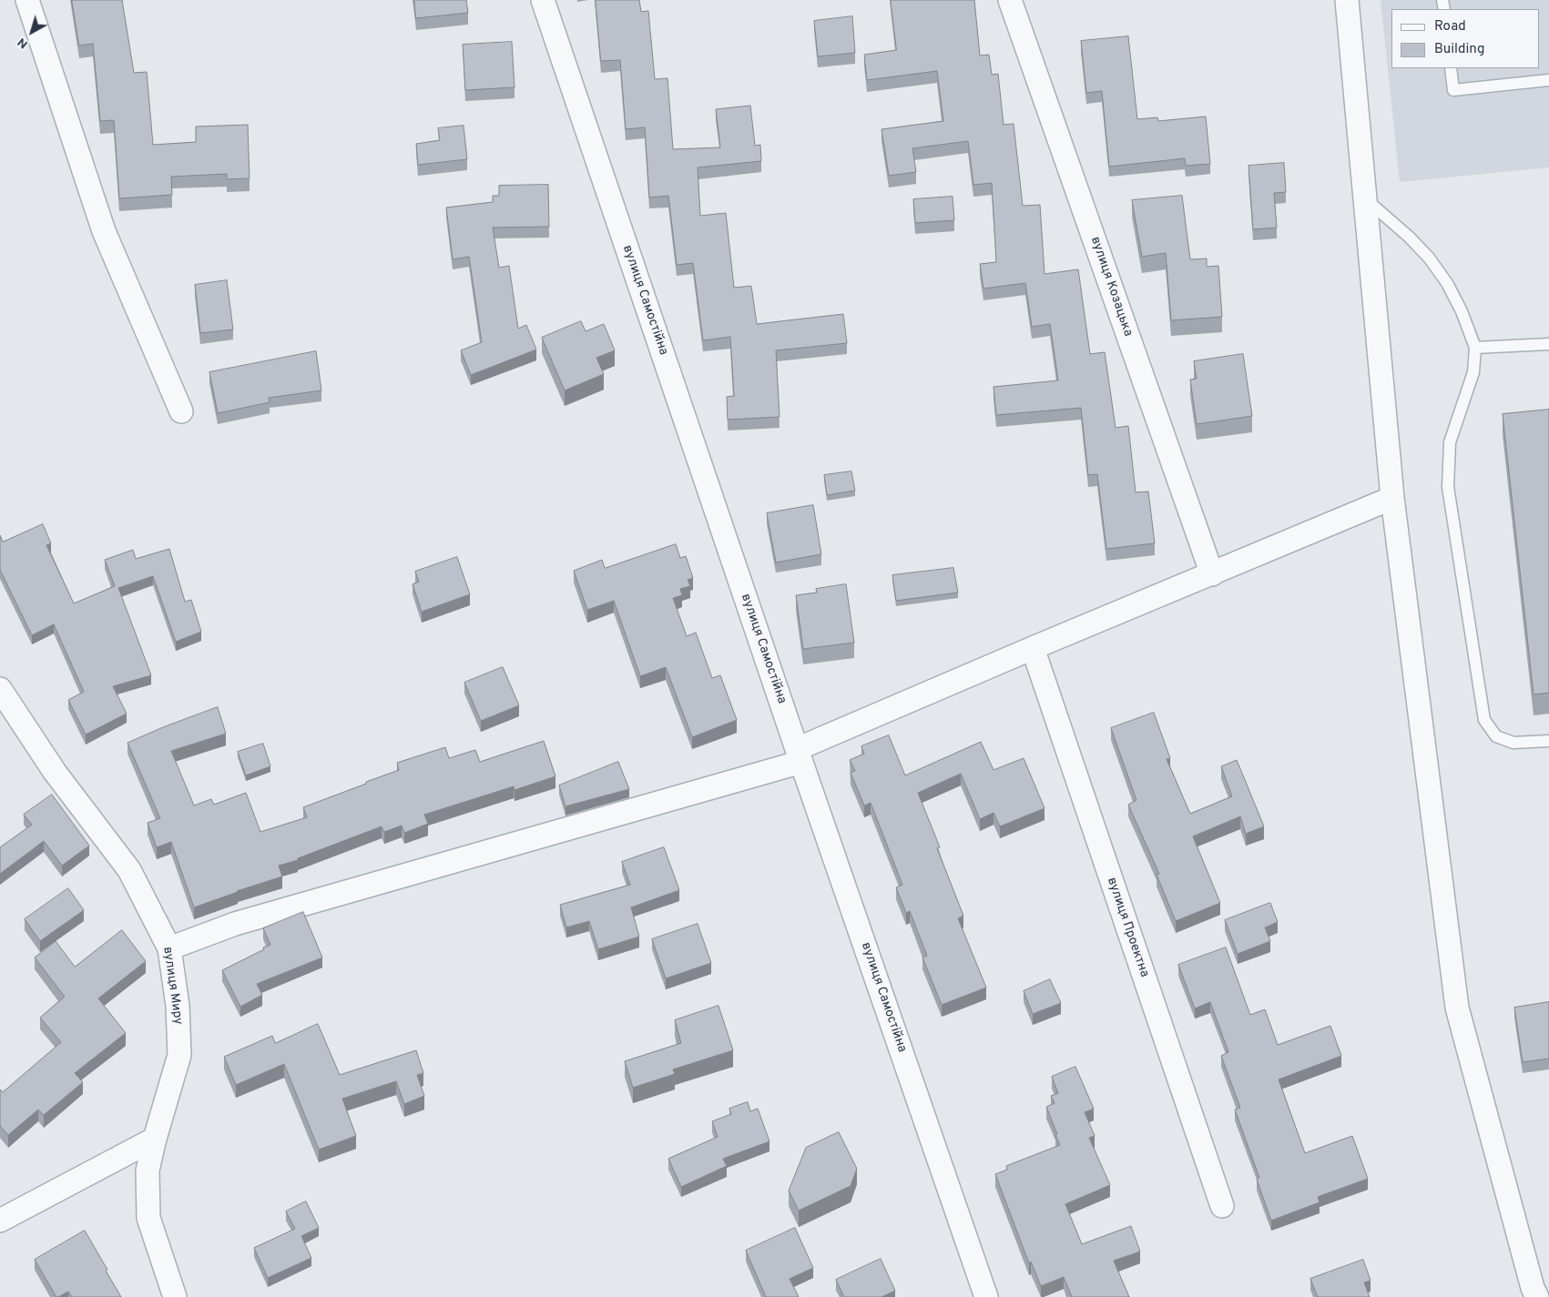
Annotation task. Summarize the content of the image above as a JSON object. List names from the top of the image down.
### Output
{
  "streets": {
    "street": [
      "вулиця Козацька",
      "вулиця Самостійна",
      "вулиця Проектна",
      "вулиця Миру"
    ]
  },
  "legend": ["Road", "Building"],
  "north": "bottom left"
}
